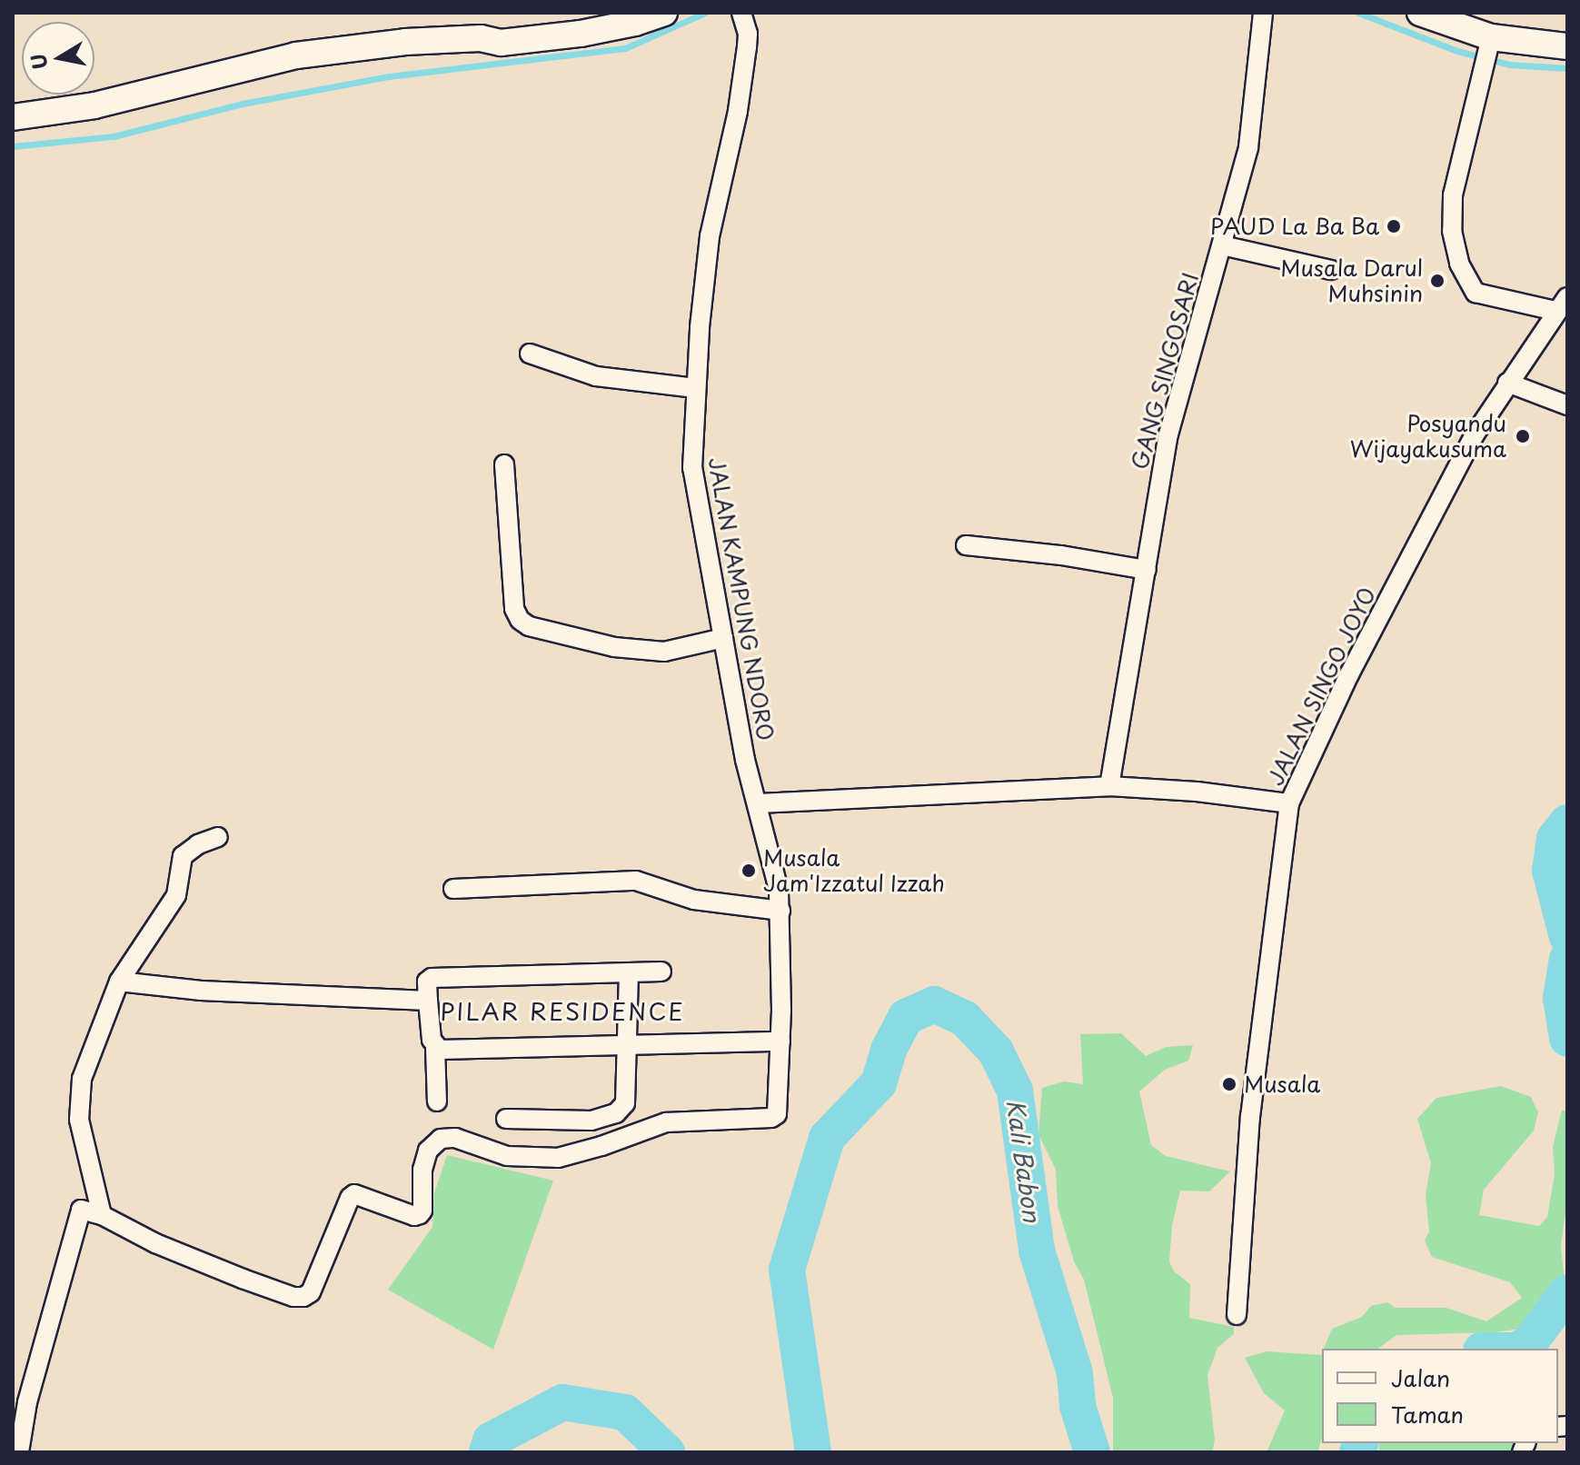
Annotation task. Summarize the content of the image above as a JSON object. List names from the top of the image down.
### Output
{
  "streets": {
    "street": ["GANG SINGOSARI", "JALAN KAMPUNG NDORO", "JALAN SINGO JOYO"]
  },
  "districts": ["PILAR RESIDENCE"],
  "water": ["Kali Babon"],
  "places": [
    "PAUD La Ba Ba",
    "Musala Darul Muhsinin",
    "Posyandu Wijayakusuma",
    "Musala Jam'Izzatul Izzah",
    "Musala"
  ],
  "legend": ["Jalan", "Taman"],
  "north": "left"
}
